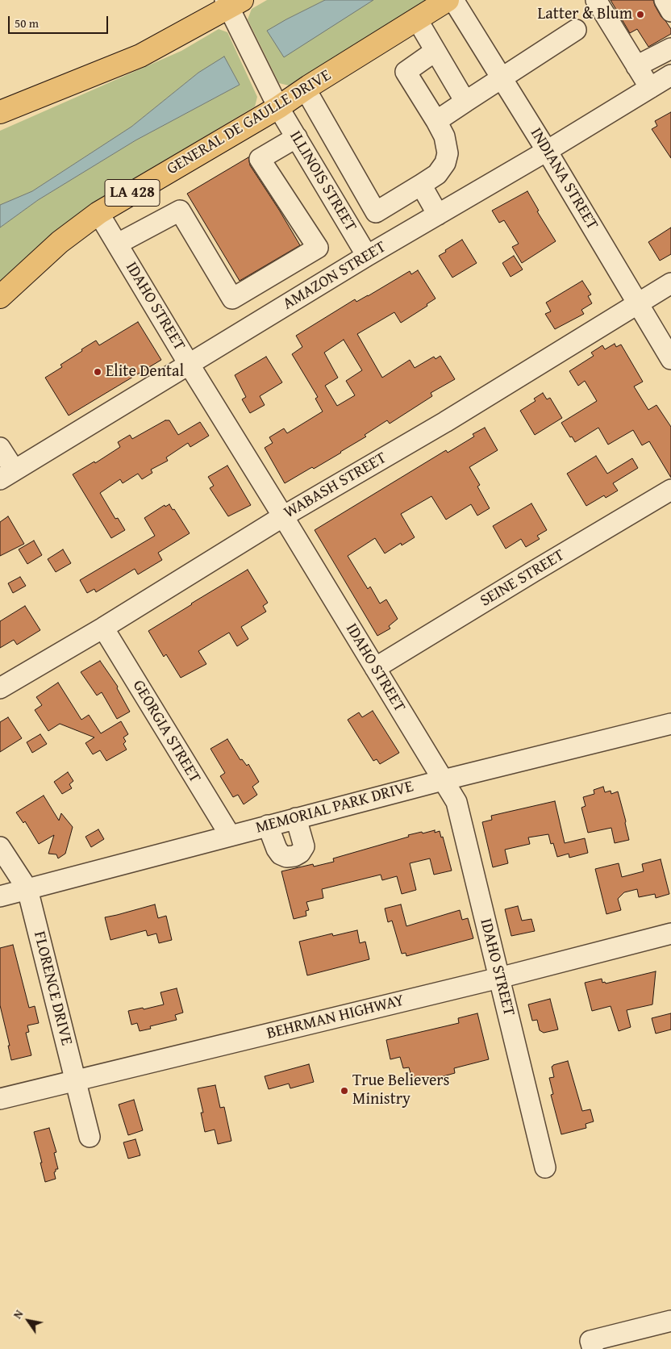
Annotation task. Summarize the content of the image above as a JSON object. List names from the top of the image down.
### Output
{
  "streets": {
    "main road": ["GENERAL DE GAULLE DRIVE", "LA 428"],
    "street": [
      "INDIANA STREET",
      "ILLINOIS STREET",
      "AMAZON STREET",
      "IDAHO STREET",
      "WABASH STREET",
      "SEINE STREET",
      "GEORGIA STREET",
      "MEMORIAL PARK DRIVE",
      "FLORENCE DRIVE",
      "BEHRMAN HIGHWAY"
    ]
  },
  "crossings": [
    ["GENERAL DE GAULLE DRIVE", "ILLINOIS STREET"],
    ["GENERAL DE GAULLE DRIVE", "IDAHO STREET"],
    ["INDIANA STREET", "AMAZON STREET"],
    ["INDIANA STREET", "WABASH STREET"],
    ["ILLINOIS STREET", "AMAZON STREET"],
    ["AMAZON STREET", "IDAHO STREET"],
    ["IDAHO STREET", "WABASH STREET"],
    ["IDAHO STREET", "SEINE STREET"],
    ["IDAHO STREET", "MEMORIAL PARK DRIVE"],
    ["IDAHO STREET", "BEHRMAN HIGHWAY"],
    ["WABASH STREET", "GEORGIA STREET"],
    ["GEORGIA STREET", "MEMORIAL PARK DRIVE"],
    ["MEMORIAL PARK DRIVE", "FLORENCE DRIVE"],
    ["FLORENCE DRIVE", "BEHRMAN HIGHWAY"]
  ],
  "places": ["Latter & Blum", "Elite Dental", "True Believers Ministry"],
  "scale_bar": "50 m",
  "north": "top left"
}
